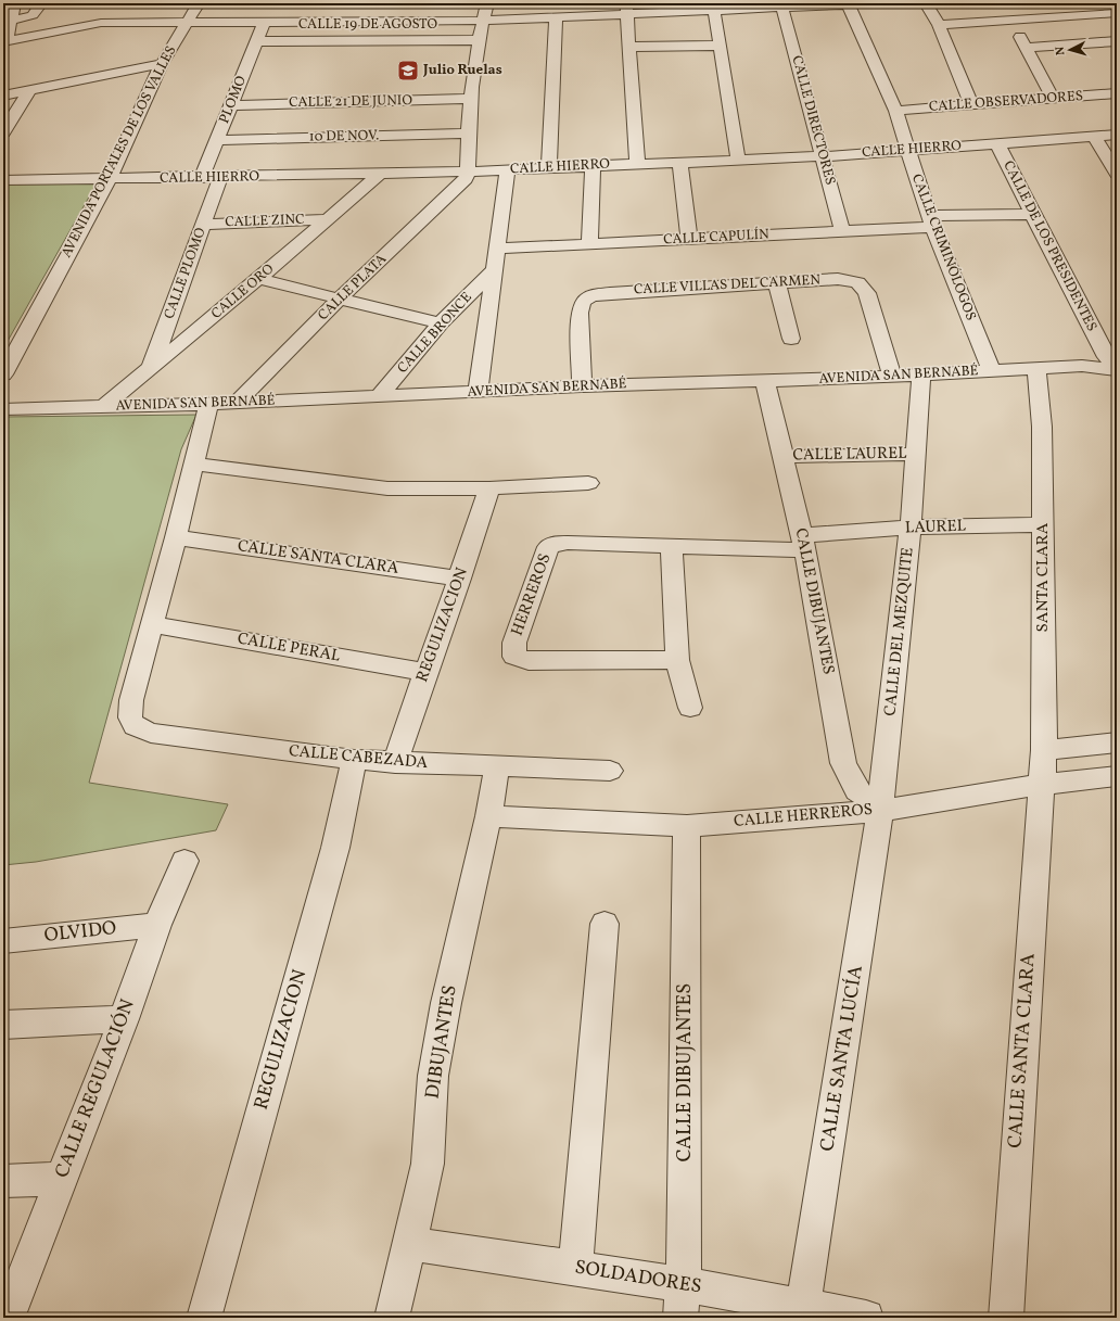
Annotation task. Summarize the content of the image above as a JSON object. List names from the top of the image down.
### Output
{
  "streets": {
    "street": [
      "CALLE 19 DE AGOSTO",
      "PLOMO",
      "CALLE 21 DE JUNIO",
      "CALLE OBSERVADORES",
      "CALLE DIRECTORES",
      "10 DE NOV.",
      "CALLE HIERRO",
      "AVENIDA PORTALES DE LOS VALLES",
      "CALLE ZINC",
      "CALLE CAPULÍN",
      "CALLE DE LOS PRESIDENTES",
      "CALLE CRIMINÓLOGOS",
      "CALLE PLOMO",
      "CALLE VILLAS DEL CARMEN",
      "CALLE PLATA",
      "CALLE ORO",
      "CALLE BRONCE",
      "AVENIDA SAN BERNABÉ",
      "CALLE LAUREL",
      "LAUREL",
      "CALLE SANTA CLARA",
      "SANTA CLARA",
      "HERREROS",
      "CALLE DIBUJANTES",
      "REGULIZACION",
      "CALLE DEL MEZQUITE",
      "CALLE PERAL",
      "CALLE CABEZADA",
      "CALLE HERREROS",
      "OLVIDO",
      "DIBUJANTES",
      "CALLE SANTA LUCÍA",
      "CALLE REGULACIÓN",
      "SOLDADORES"
    ]
  },
  "crossings": [
    ["CALLE 19 DE AGOSTO", "PLOMO"],
    ["PLOMO", "CALLE 21 DE JUNIO"],
    ["PLOMO", "10 DE NOV."],
    ["PLOMO", "CALLE HIERRO"],
    ["CALLE OBSERVADORES", "CALLE CRIMINÓLOGOS"],
    ["CALLE DIRECTORES", "CALLE HIERRO"],
    ["CALLE DIRECTORES", "CALLE CAPULÍN"],
    ["CALLE HIERRO", "AVENIDA PORTALES DE LOS VALLES"],
    ["CALLE HIERRO", "CALLE DE LOS PRESIDENTES"],
    ["CALLE HIERRO", "CALLE CRIMINÓLOGOS"],
    ["CALLE HIERRO", "CALLE PLOMO"],
    ["CALLE HIERRO", "CALLE PLATA"],
    ["CALLE HIERRO", "CALLE ORO"],
    ["CALLE HIERRO", "CALLE BRONCE"],
    ["CALLE ZINC", "CALLE PLOMO"],
    ["CALLE ZINC", "CALLE ORO"],
    ["CALLE CAPULÍN", "CALLE DE LOS PRESIDENTES"],
    ["CALLE CAPULÍN", "CALLE CRIMINÓLOGOS"],
    ["CALLE CAPULÍN", "CALLE BRONCE"],
    ["CALLE DE LOS PRESIDENTES", "AVENIDA SAN BERNABÉ"],
    ["CALLE CRIMINÓLOGOS", "AVENIDA SAN BERNABÉ"],
    ["CALLE PLOMO", "CALLE ORO"],
    ["CALLE VILLAS DEL CARMEN", "AVENIDA SAN BERNABÉ"],
    ["CALLE PLATA", "AVENIDA SAN BERNABÉ"],
    ["CALLE ORO", "AVENIDA SAN BERNABÉ"],
    ["CALLE BRONCE", "AVENIDA SAN BERNABÉ"],
    ["AVENIDA SAN BERNABÉ", "SANTA CLARA"],
    ["AVENIDA SAN BERNABÉ", "CALLE DIBUJANTES"],
    ["AVENIDA SAN BERNABÉ", "CALLE DEL MEZQUITE"],
    ["CALLE LAUREL", "CALLE DIBUJANTES"],
    ["CALLE LAUREL", "CALLE DEL MEZQUITE"],
    ["LAUREL", "SANTA CLARA"],
    ["LAUREL", "HERREROS"],
    ["LAUREL", "CALLE DIBUJANTES"],
    ["LAUREL", "CALLE DEL MEZQUITE"],
    ["CALLE SANTA CLARA", "SANTA CLARA"],
    ["CALLE SANTA CLARA", "REGULIZACION"],
    ["CALLE SANTA CLARA", "CALLE HERREROS"],
    ["SANTA CLARA", "CALLE HERREROS"],
    ["HERREROS", "CALLE DIBUJANTES"],
    ["CALLE DIBUJANTES", "CALLE DEL MEZQUITE"],
    ["CALLE DIBUJANTES", "CALLE HERREROS"],
    ["CALLE DIBUJANTES", "CALLE SANTA LUCÍA"],
    ["CALLE DIBUJANTES", "SOLDADORES"],
    ["REGULIZACION", "CALLE PERAL"],
    ["REGULIZACION", "CALLE CABEZADA"],
    ["CALLE DEL MEZQUITE", "CALLE HERREROS"],
    ["CALLE DEL MEZQUITE", "CALLE SANTA LUCÍA"],
    ["CALLE PERAL", "CALLE CABEZADA"],
    ["CALLE CABEZADA", "DIBUJANTES"],
    ["CALLE HERREROS", "DIBUJANTES"],
    ["CALLE HERREROS", "CALLE SANTA LUCÍA"],
    ["OLVIDO", "CALLE REGULACIÓN"],
    ["DIBUJANTES", "SOLDADORES"],
    ["CALLE SANTA LUCÍA", "SOLDADORES"]
  ],
  "places": {
    "school or university": ["Julio Ruelas"]
  },
  "north": "left"
}
